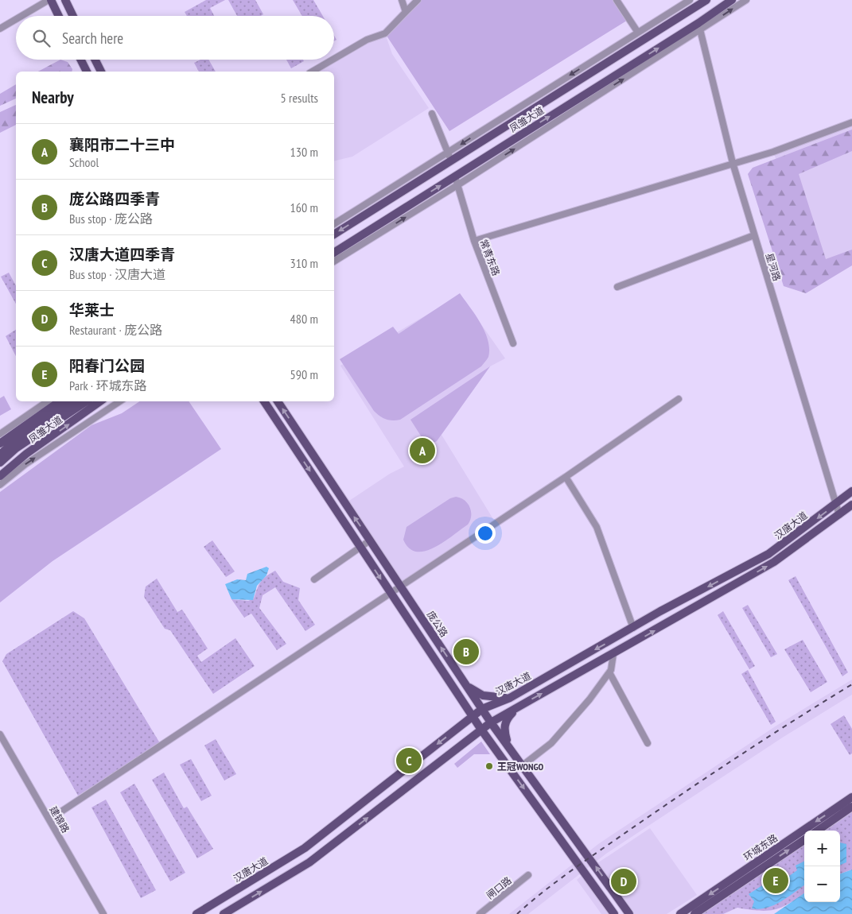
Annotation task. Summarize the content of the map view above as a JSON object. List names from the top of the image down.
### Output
{
  "streets": {
    "main road": [
      "凤雏大道",
      "汉唐大道",
      "庞公路",
      "环城东路"
    ],
    "street": [
      "常青东路",
      "星河路",
      "建锦路",
      "闸口路"
    ]
  },
  "crossings": [
    ["凤雏大道", "常青东路"],
    ["凤雏大道", "星河路"],
    ["星河路", "汉唐大道"],
    ["汉唐大道", "庞公路"]
  ],
  "places": ["王冠WONGO"],
  "page": {
    "search": "Search here",
    "heading": ["Nearby", "5 results"],
    "list": [
      {
        "mark": "A",
        "name": "襄阳市二十三中",
        "note": "School",
        "value": "130 m"
      },
      {
        "mark": "B",
        "name": "庞公路四季青",
        "note": "Bus stop · 庞公路",
        "value": "160 m"
      },
      {
        "mark": "C",
        "name": "汉唐大道四季青",
        "note": "Bus stop · 汉唐大道",
        "value": "310 m"
      },
      {
        "mark": "D",
        "name": "华莱士",
        "note": "Restaurant · 庞公路",
        "value": "480 m"
      },
      {
        "mark": "E",
        "name": "阳春门公园",
        "note": "Park · 环城东路",
        "value": "590 m"
      }
    ],
    "pins": [
      "A",
      "B",
      "C",
      "E",
      "D"
    ],
    "map_buttons": ["+", "−"]
  }
}
